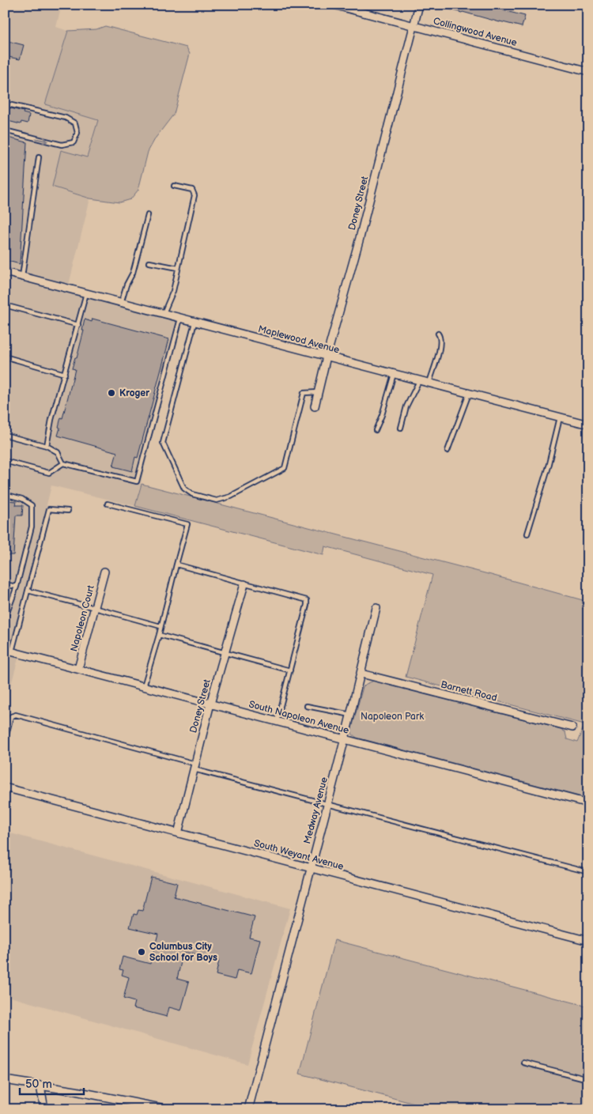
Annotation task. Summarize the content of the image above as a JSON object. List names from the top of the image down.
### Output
{
  "streets": {
    "street": [
      "Collingwood Avenue",
      "Doney Street",
      "Maplewood Avenue",
      "Napoleon Court",
      "Barnett Road",
      "South Napoleon Avenue",
      "Medway Avenue",
      "South Weyant Avenue"
    ]
  },
  "crossings": [
    ["Collingwood Avenue", "Doney Street"],
    ["Doney Street", "Maplewood Avenue"],
    ["Doney Street", "South Napoleon Avenue"],
    ["Doney Street", "South Weyant Avenue"],
    ["Napoleon Court", "South Napoleon Avenue"],
    ["Barnett Road", "Medway Avenue"],
    ["South Napoleon Avenue", "Medway Avenue"],
    ["Medway Avenue", "South Weyant Avenue"]
  ],
  "parks": ["Napoleon Park"],
  "places": ["Kroger", "Columbus City School for Boys"],
  "scale_bar": "50 m"
}
